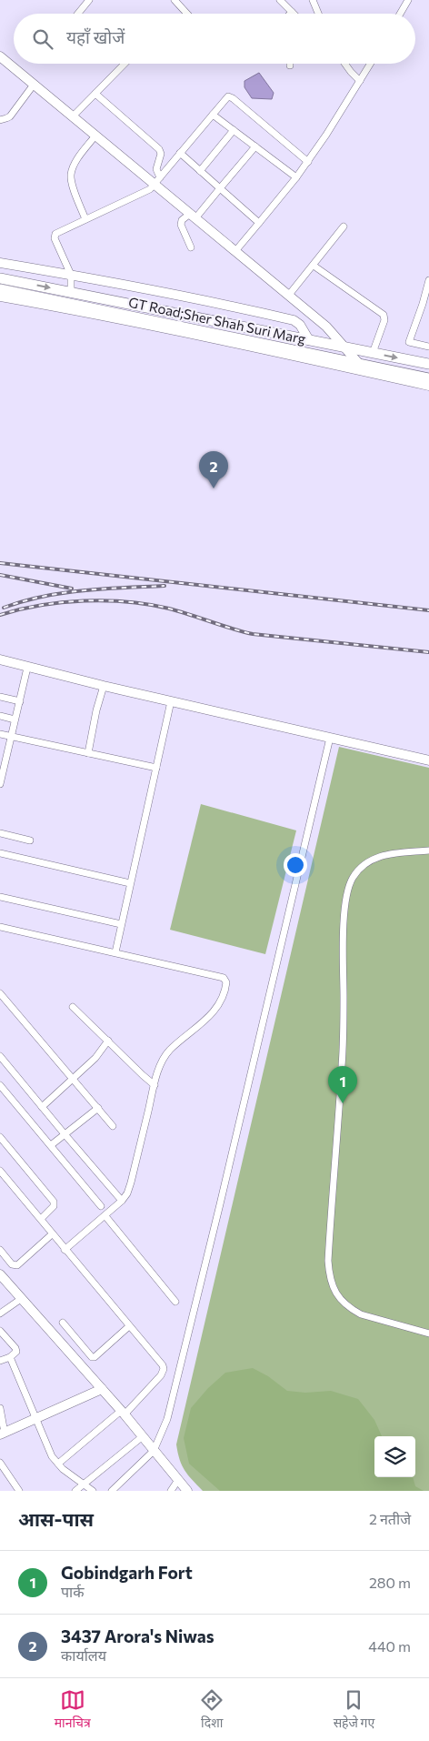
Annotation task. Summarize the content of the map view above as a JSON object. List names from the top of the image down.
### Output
{
  "streets": {
    "main road": ["GT Road;Sher Shah Suri Marg"]
  },
  "page": {
    "search": "यहाँ खोजें",
    "pins": ["2", "1"],
    "heading": ["आस-पास", "2 नतीजे"],
    "list": [
      {
        "mark": "1",
        "name": "Gobindgarh Fort",
        "note": "पार्क",
        "value": "280 m"
      },
      {
        "mark": "2",
        "name": "3437 Arora's Niwas",
        "note": "कार्यालय",
        "value": "440 m"
      }
    ],
    "nav": ["मानचित्र", "दिशा", "सहेजे गए"]
  }
}
